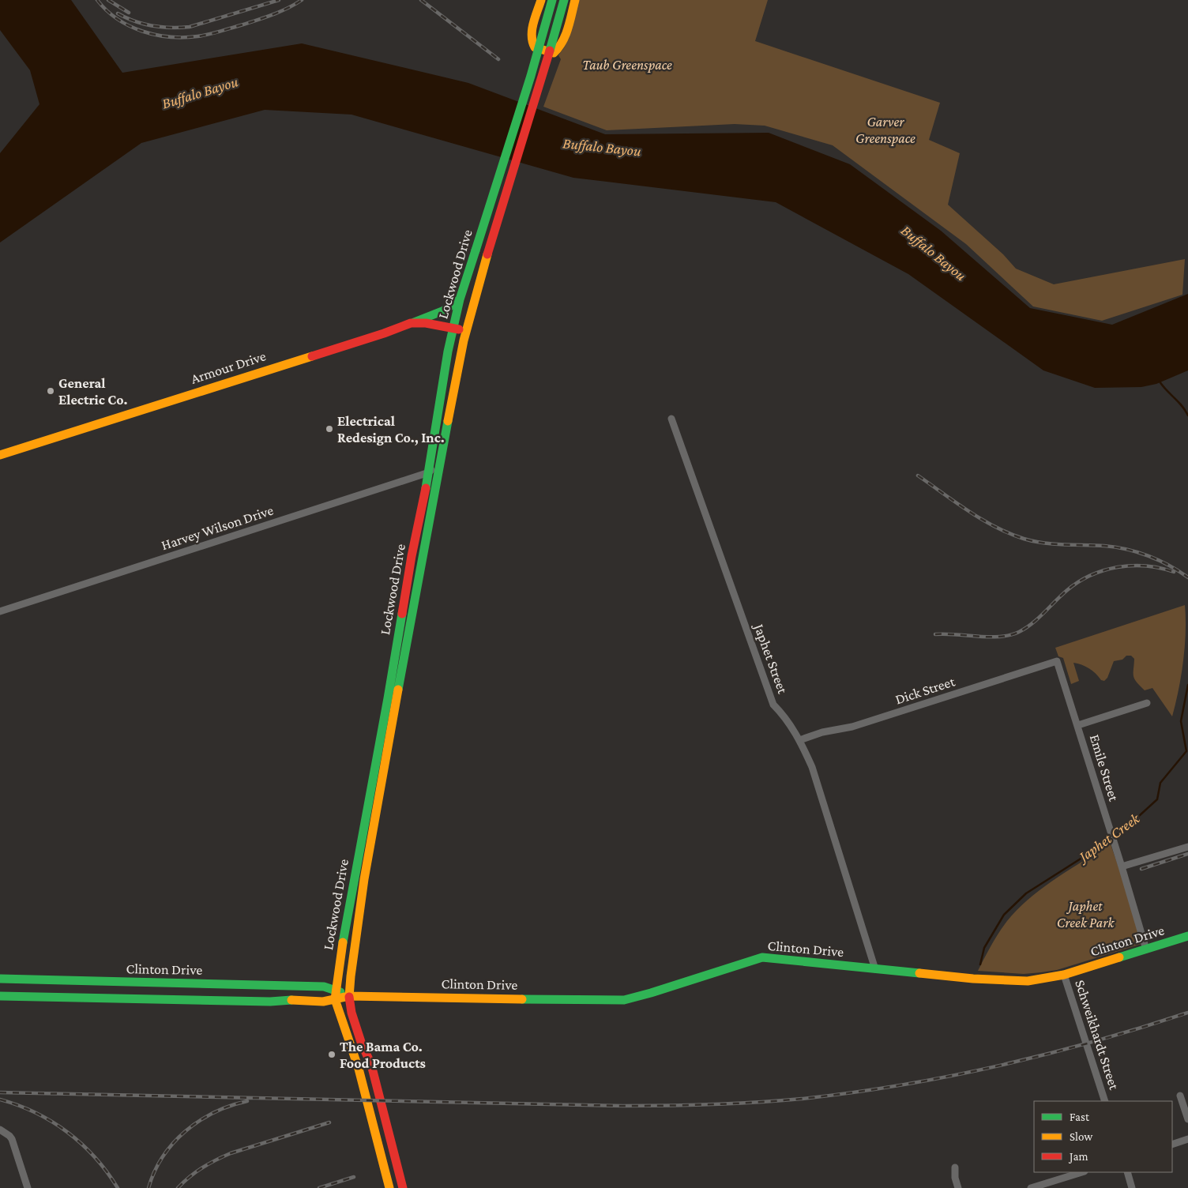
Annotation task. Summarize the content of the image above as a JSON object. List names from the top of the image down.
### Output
{
  "streets": {
    "main road": ["Lockwood Drive", "Armour Drive", "Clinton Drive"],
    "street": [
      "Harvey Wilson Drive",
      "Japhet Street",
      "Dick Street",
      "Emile Street",
      "Schweikhardt Street"
    ]
  },
  "crossings": [
    ["Lockwood Drive", "Armour Drive"],
    ["Lockwood Drive", "Harvey Wilson Drive"],
    ["Lockwood Drive", "Clinton Drive"],
    ["Japhet Street", "Dick Street"],
    ["Japhet Street", "Clinton Drive"],
    ["Dick Street", "Emile Street"],
    ["Emile Street", "Clinton Drive"],
    ["Clinton Drive", "Schweikhardt Street"]
  ],
  "water": ["Buffalo Bayou", "Japhet Creek"],
  "parks": ["Taub Greenspace", "Garver Greenspace", "Japhet Creek Park"],
  "places": ["General Electric Co.", "Electrical Redesign Co., Inc.", "The Bama Co. Food Products"],
  "legend": ["Fast", "Slow", "Jam"]
}
